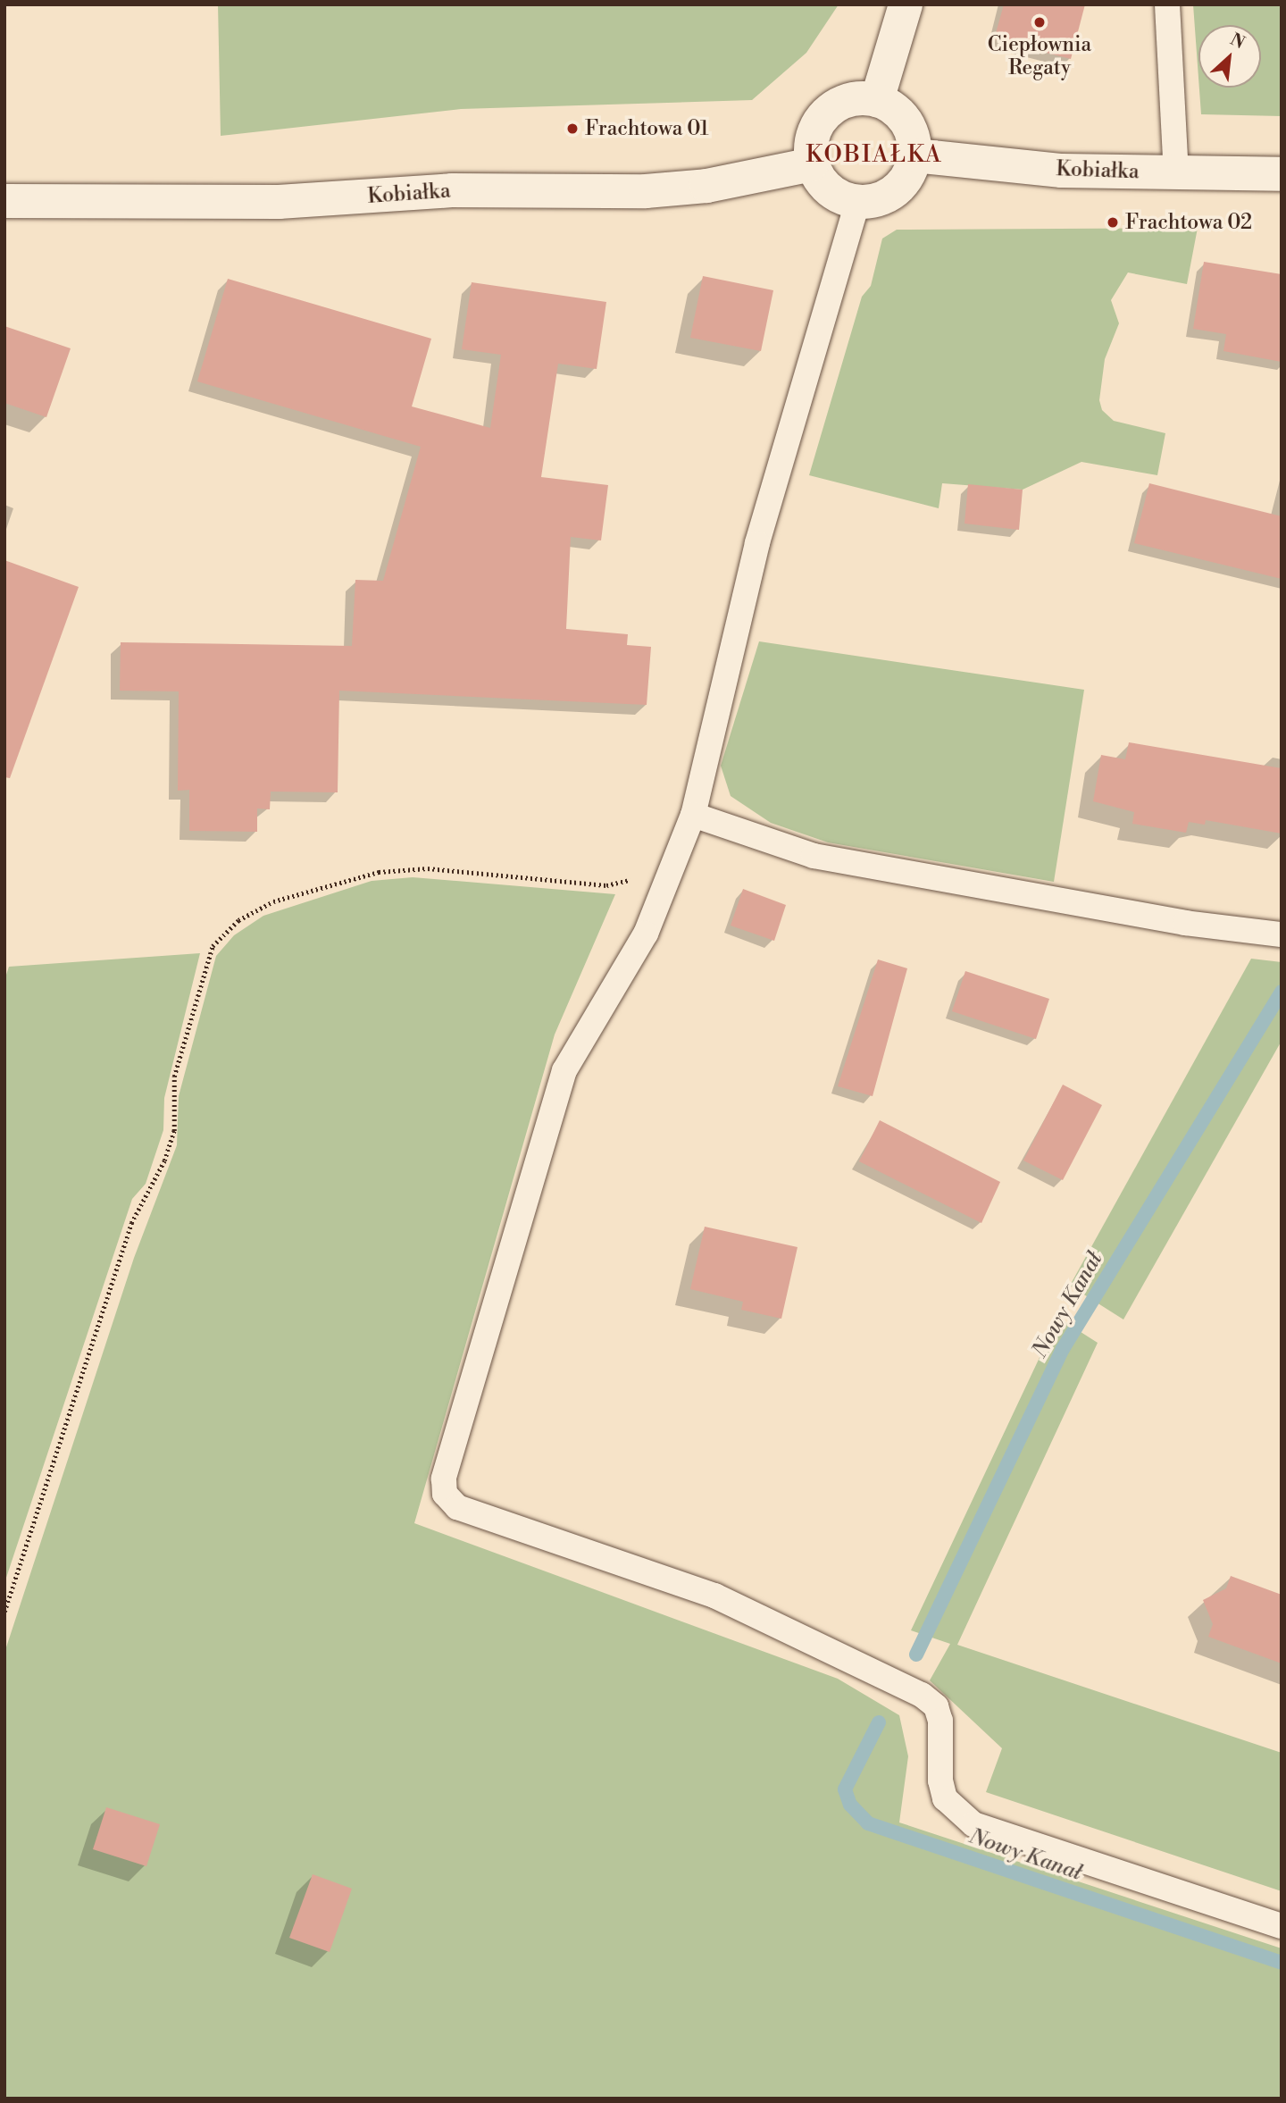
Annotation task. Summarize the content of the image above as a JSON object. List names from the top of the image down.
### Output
{
  "streets": {
    "street": ["Kobiałka"]
  },
  "districts": ["KOBIAŁKA"],
  "water": ["Nowy Kanał"],
  "places": ["Ciepłownia Regaty", "Frachtowa 01", "Frachtowa 02"],
  "north": "top right"
}
